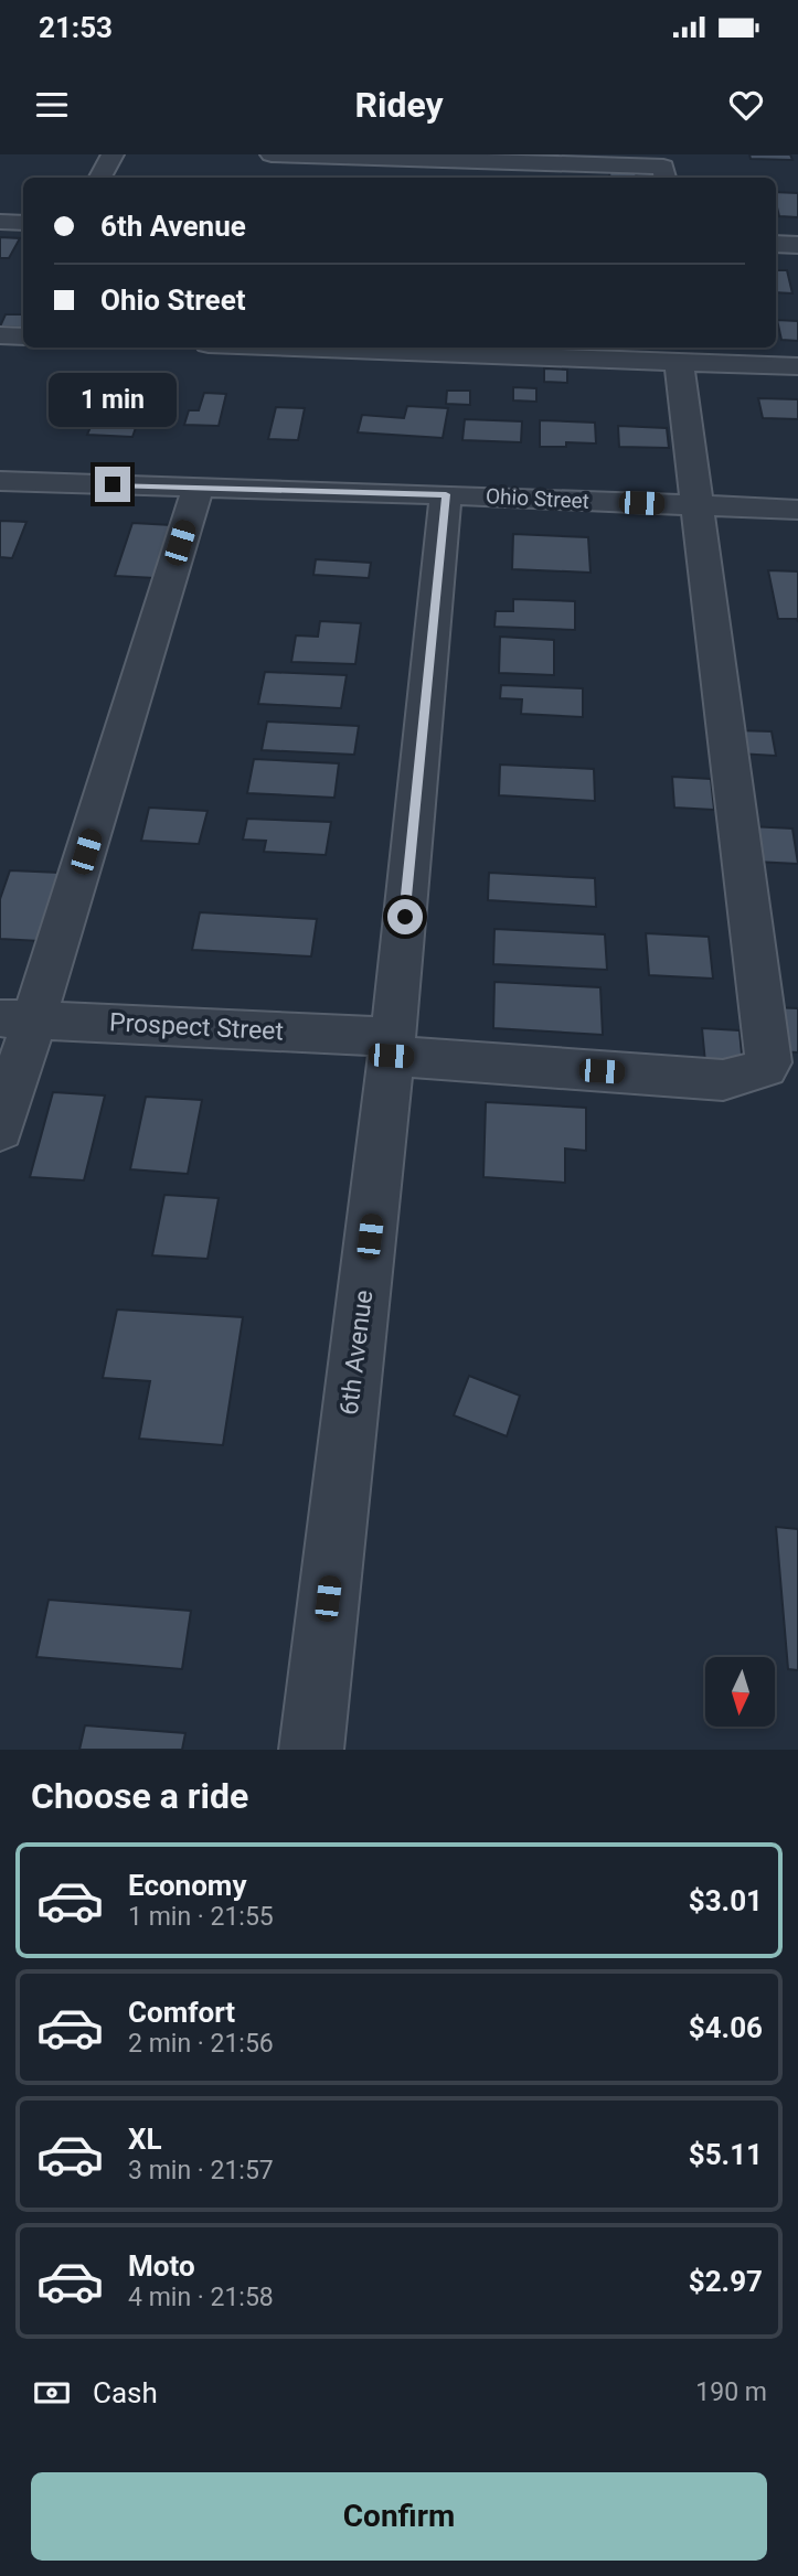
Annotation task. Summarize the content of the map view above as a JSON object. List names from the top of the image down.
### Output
{
  "streets": {
    "street": ["Ohio Street", "Prospect Street", "6th Avenue"]
  },
  "crossings": [
    ["Ohio Street", "Prospect Street"],
    ["Ohio Street", "6th Avenue"],
    ["Prospect Street", "6th Avenue"]
  ],
  "north": "bottom",
  "page": {
    "status": "21:53",
    "header": "Ridey",
    "banner": ["6th Avenue", "Ohio Street"],
    "bubble": "1 min",
    "heading": "Choose a ride",
    "list": [
      {
        "name": "Economy",
        "note": "1 min · 21:55",
        "value": "$3.01"
      },
      {
        "name": "Comfort",
        "note": "2 min · 21:56",
        "value": "$4.06"
      },
      {
        "name": "XL",
        "note": "3 min · 21:57",
        "value": "$5.11"
      },
      {
        "name": "Moto",
        "note": "4 min · 21:58",
        "value": "$2.97"
      }
    ],
    "pay": ["Cash", "190 m"],
    "buttons": "Confirm"
  }
}
